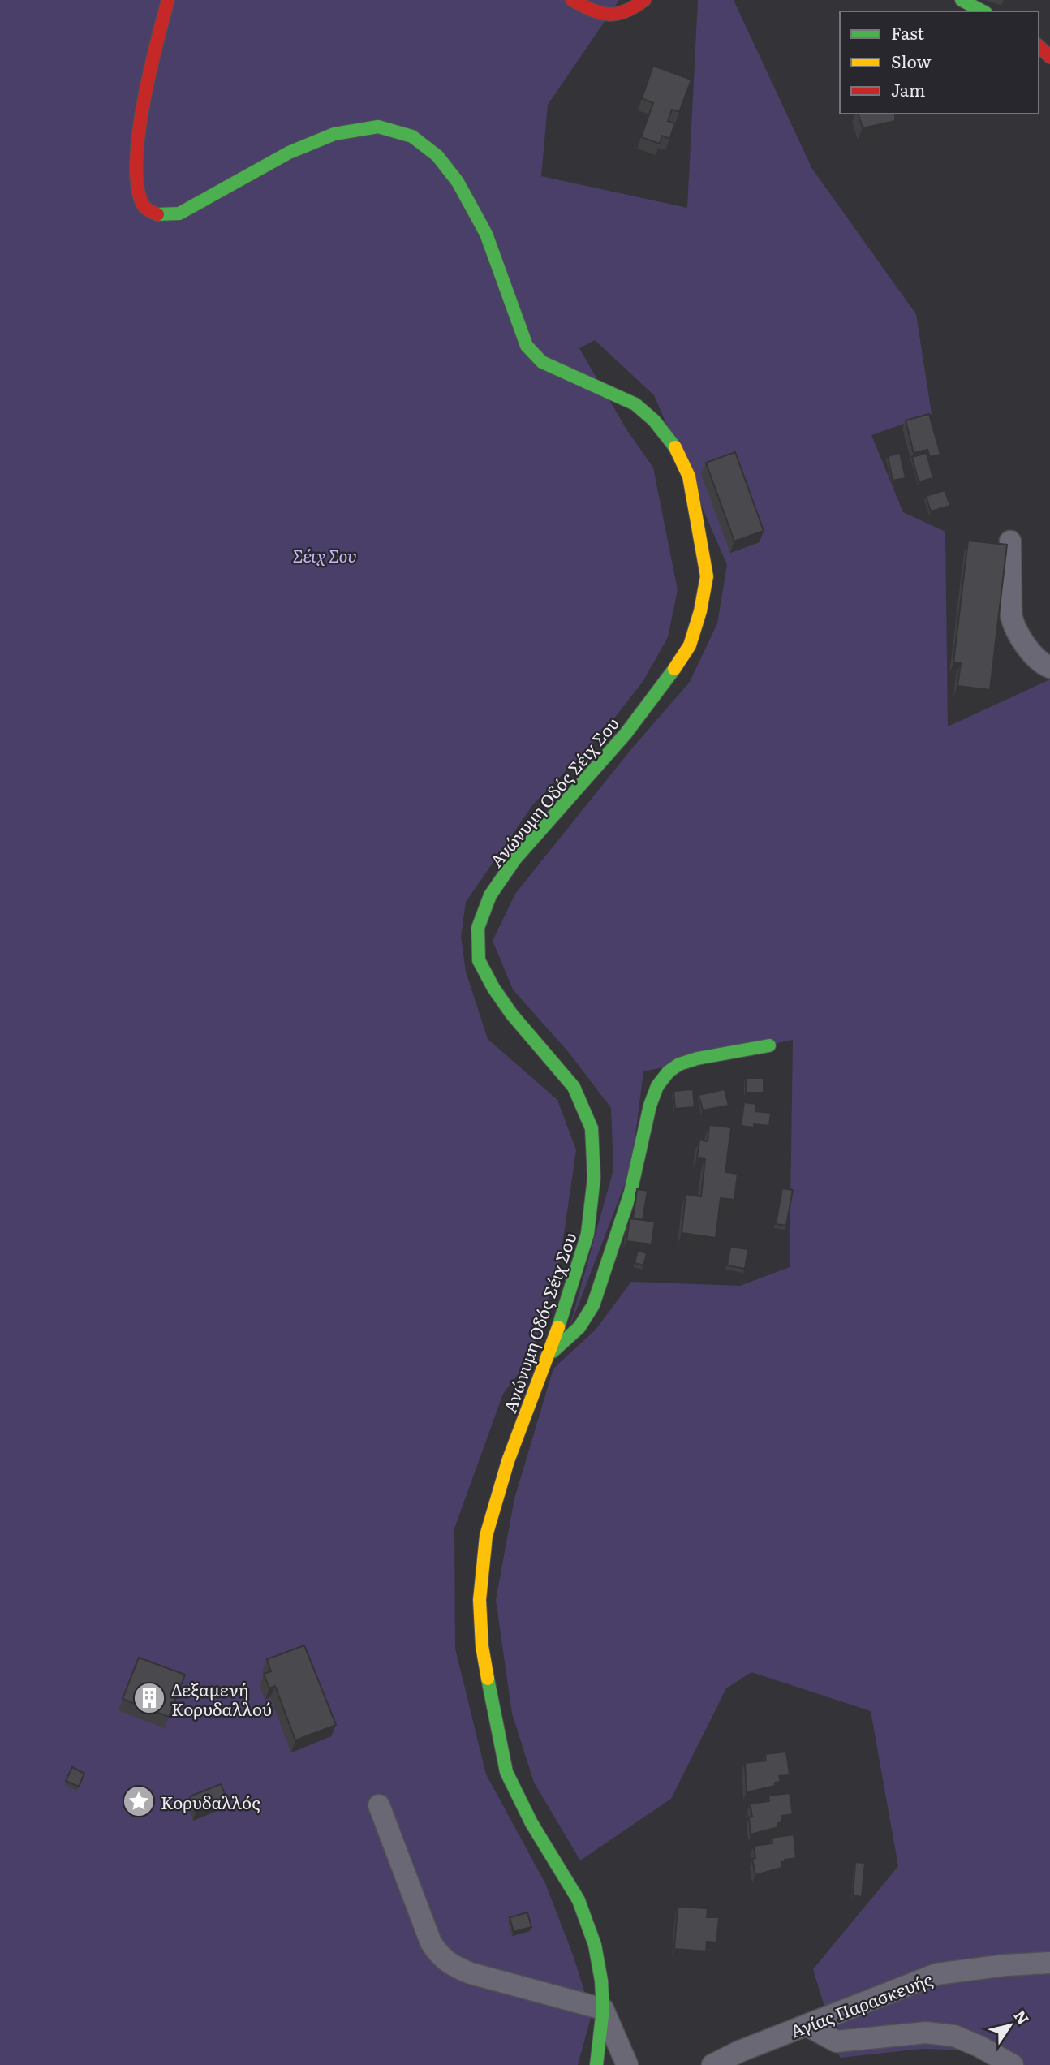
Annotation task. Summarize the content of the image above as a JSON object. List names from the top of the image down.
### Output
{
  "streets": {
    "street": ["Ανώνυμη Οδός Σέιχ Σου", "Αγίας Παρασκευής"]
  },
  "parks": ["Σέιχ Σου"],
  "places": {
    "building": ["Δεξαμενή Κορυδαλλού"],
    "place": ["Κορυδαλλός"]
  },
  "legend": ["Fast", "Slow", "Jam"],
  "north": "top right"
}
